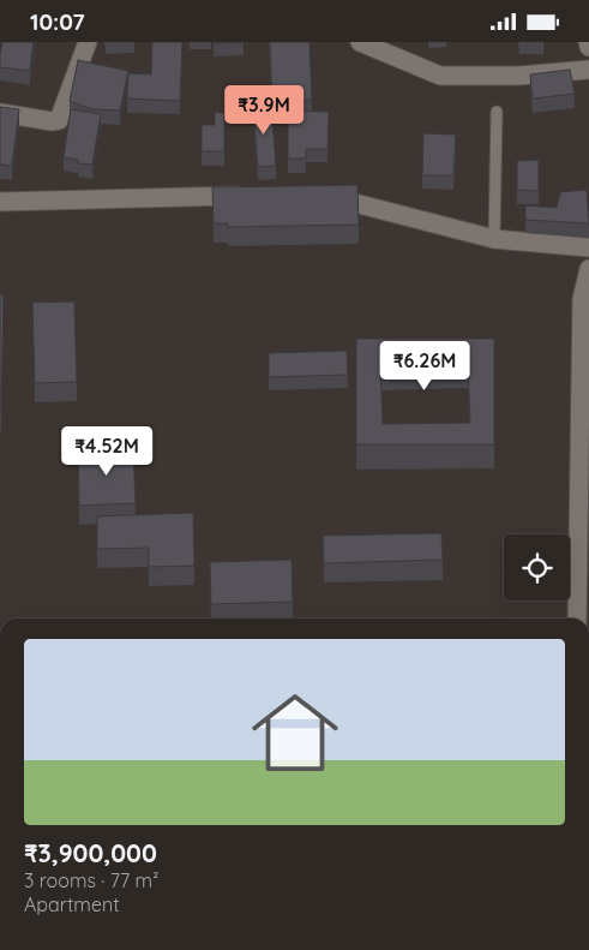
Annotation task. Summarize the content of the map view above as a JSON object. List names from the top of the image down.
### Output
{
  "page": {
    "status": "10:07",
    "price": ["₹3.9M", "₹6.26M", "₹4.52M"],
    "list": [
      {
        "name": "₹3,900,000",
        "note": "3 rooms · 77 m² · Apartment"
      }
    ]
  }
}
